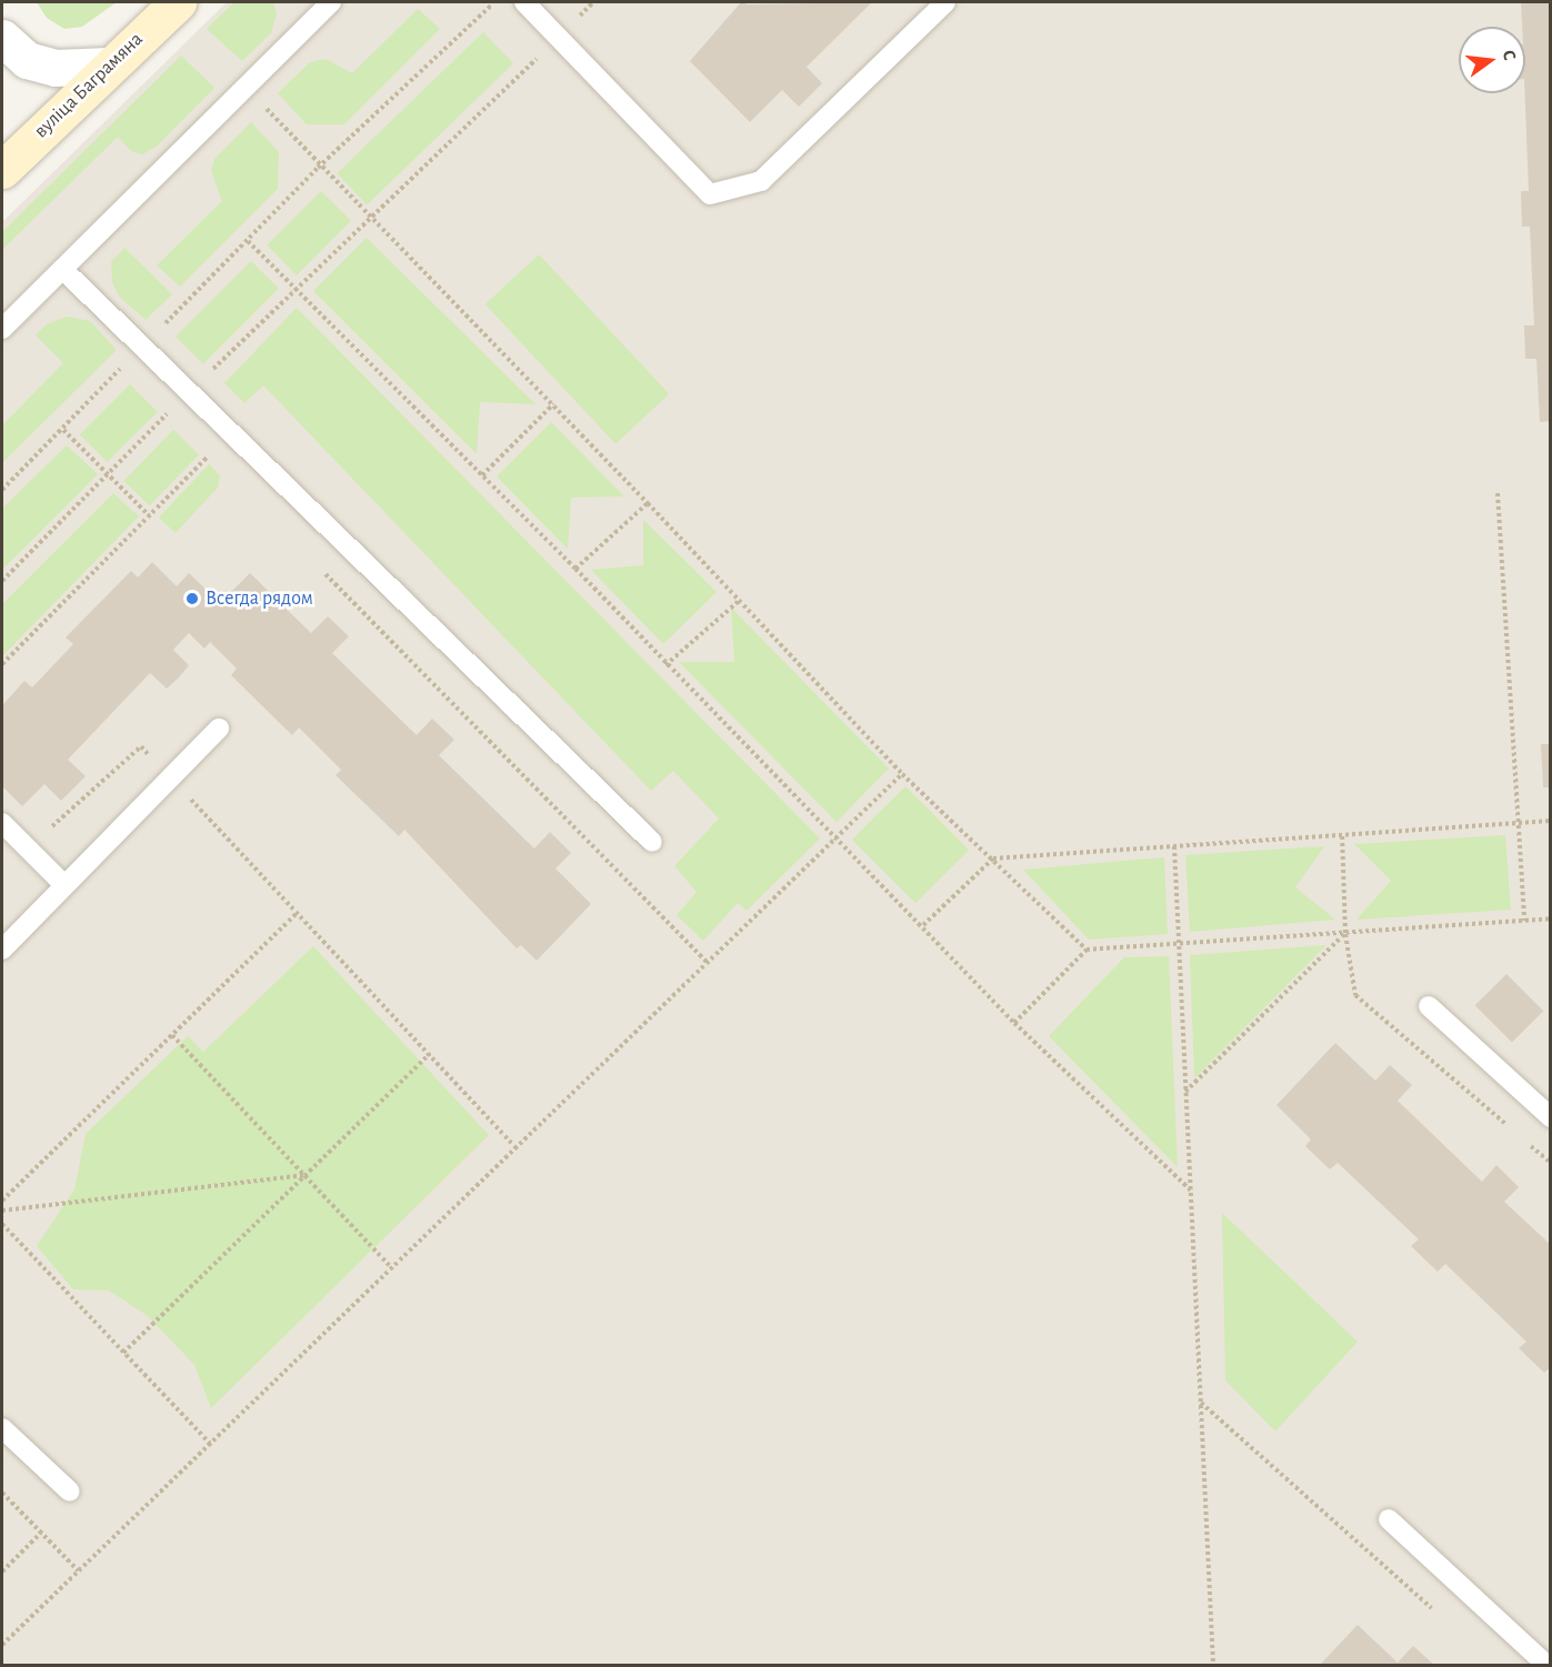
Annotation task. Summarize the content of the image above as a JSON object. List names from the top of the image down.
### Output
{
  "streets": {
    "street": ["вуліца Баграмяна"]
  },
  "places": ["Всегда рядом"],
  "north": "right"
}
